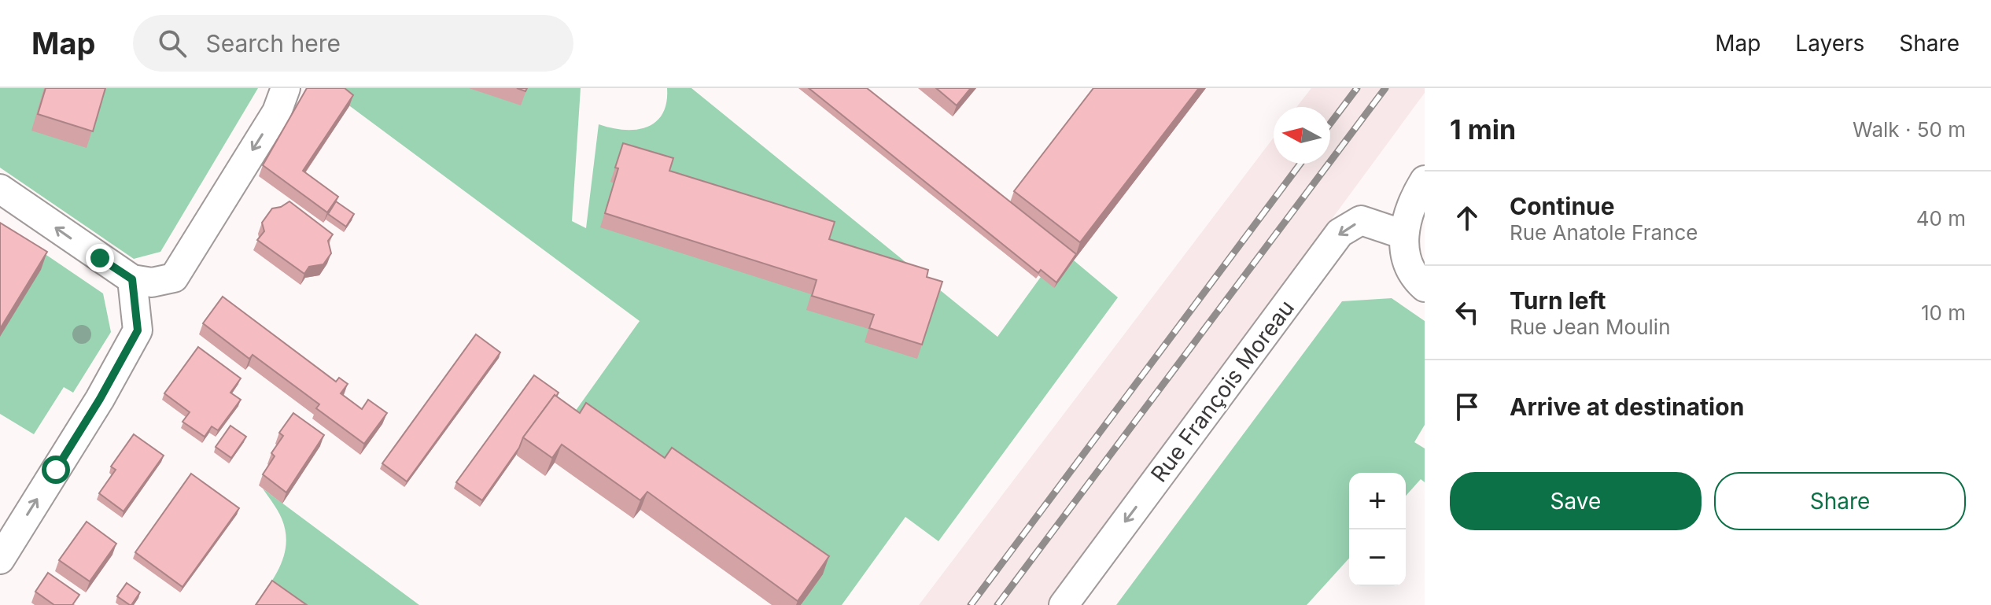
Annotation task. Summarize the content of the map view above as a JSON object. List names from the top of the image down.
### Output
{
  "streets": {
    "street": ["Rue François Moreau"]
  },
  "one_way": ["Rue François Moreau"],
  "north": "left",
  "page": {
    "header": "Map",
    "search": "Search here",
    "nav": ["Map", "Layers", "Share"],
    "heading": ["1 min", "Walk · 50 m"],
    "list": [
      ["Continue", "Rue Anatole France", "40 m"],
      ["Turn left", "Rue Jean Moulin", "10 m"],
      "Arrive at destination"
    ],
    "buttons": ["Save", "Share"],
    "map_buttons": ["+", "−"]
  }
}
